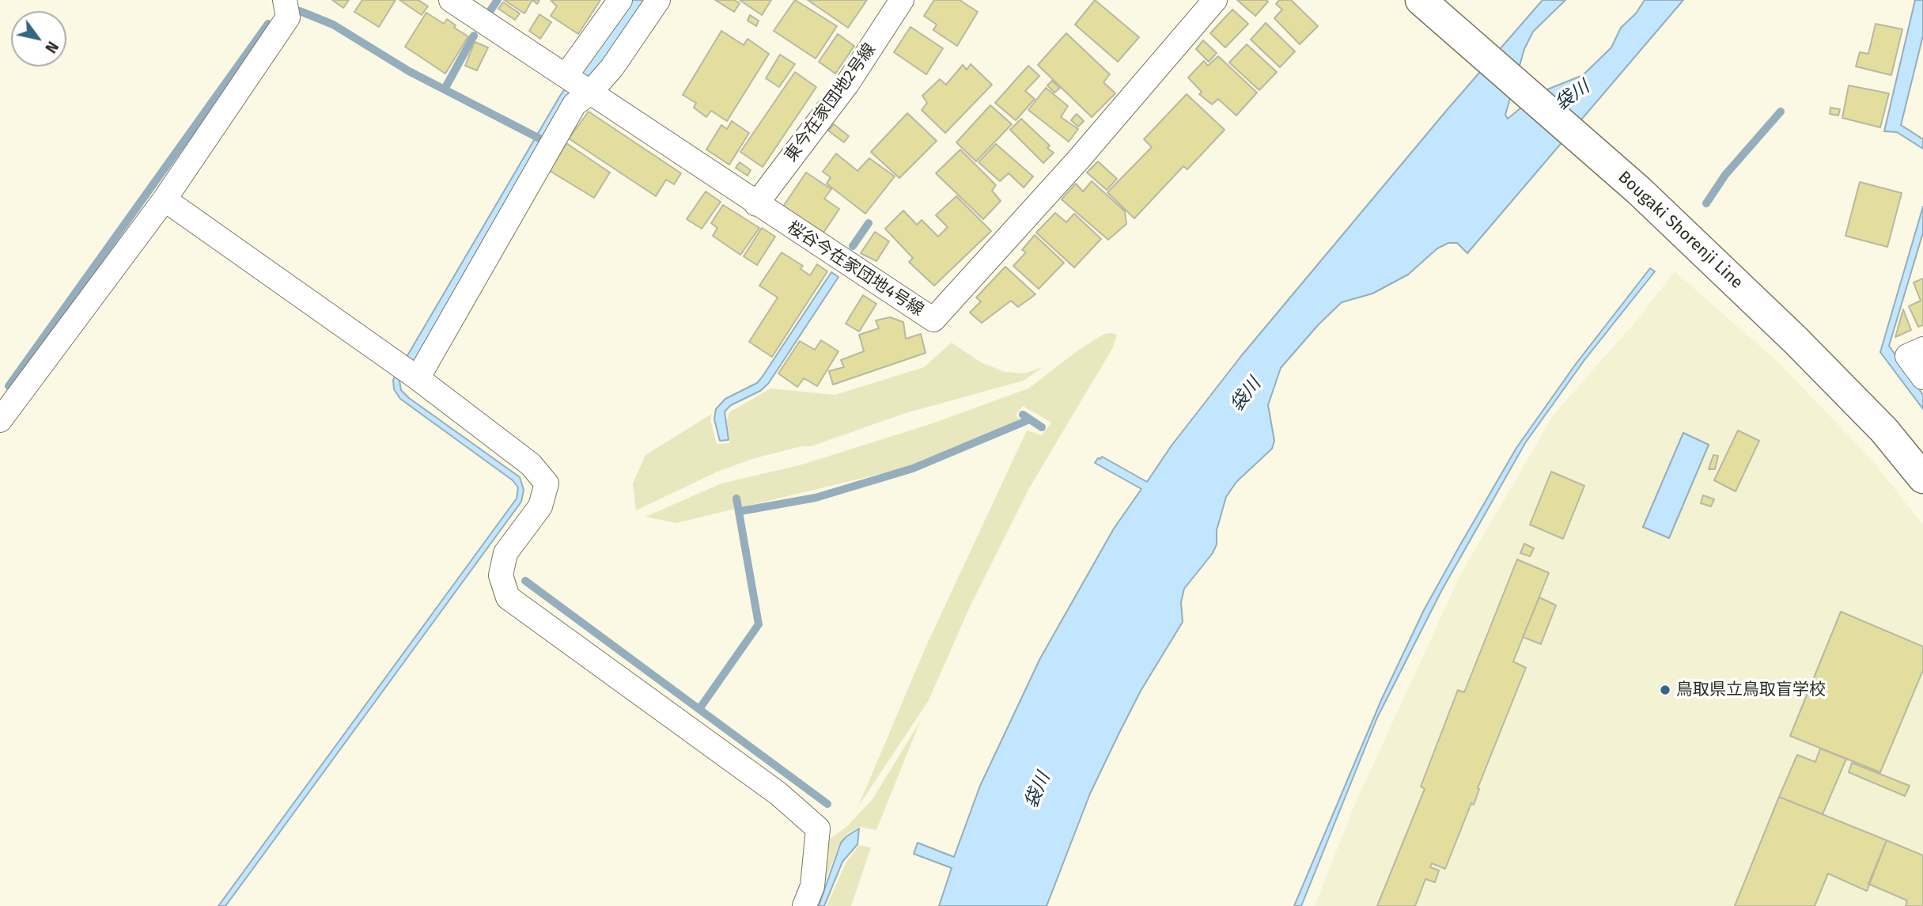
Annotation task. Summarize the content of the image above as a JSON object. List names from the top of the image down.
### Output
{
  "streets": {
    "main road": ["Bougaki Shorenji Line"],
    "street": ["東今在家団地2号線", "桜谷今在家団地4号線"]
  },
  "crossings": [
    ["東今在家団地2号線", "桜谷今在家団地4号線"]
  ],
  "water": ["袋川"],
  "places": ["鳥取県立鳥取盲学校"],
  "north": "bottom right"
}
